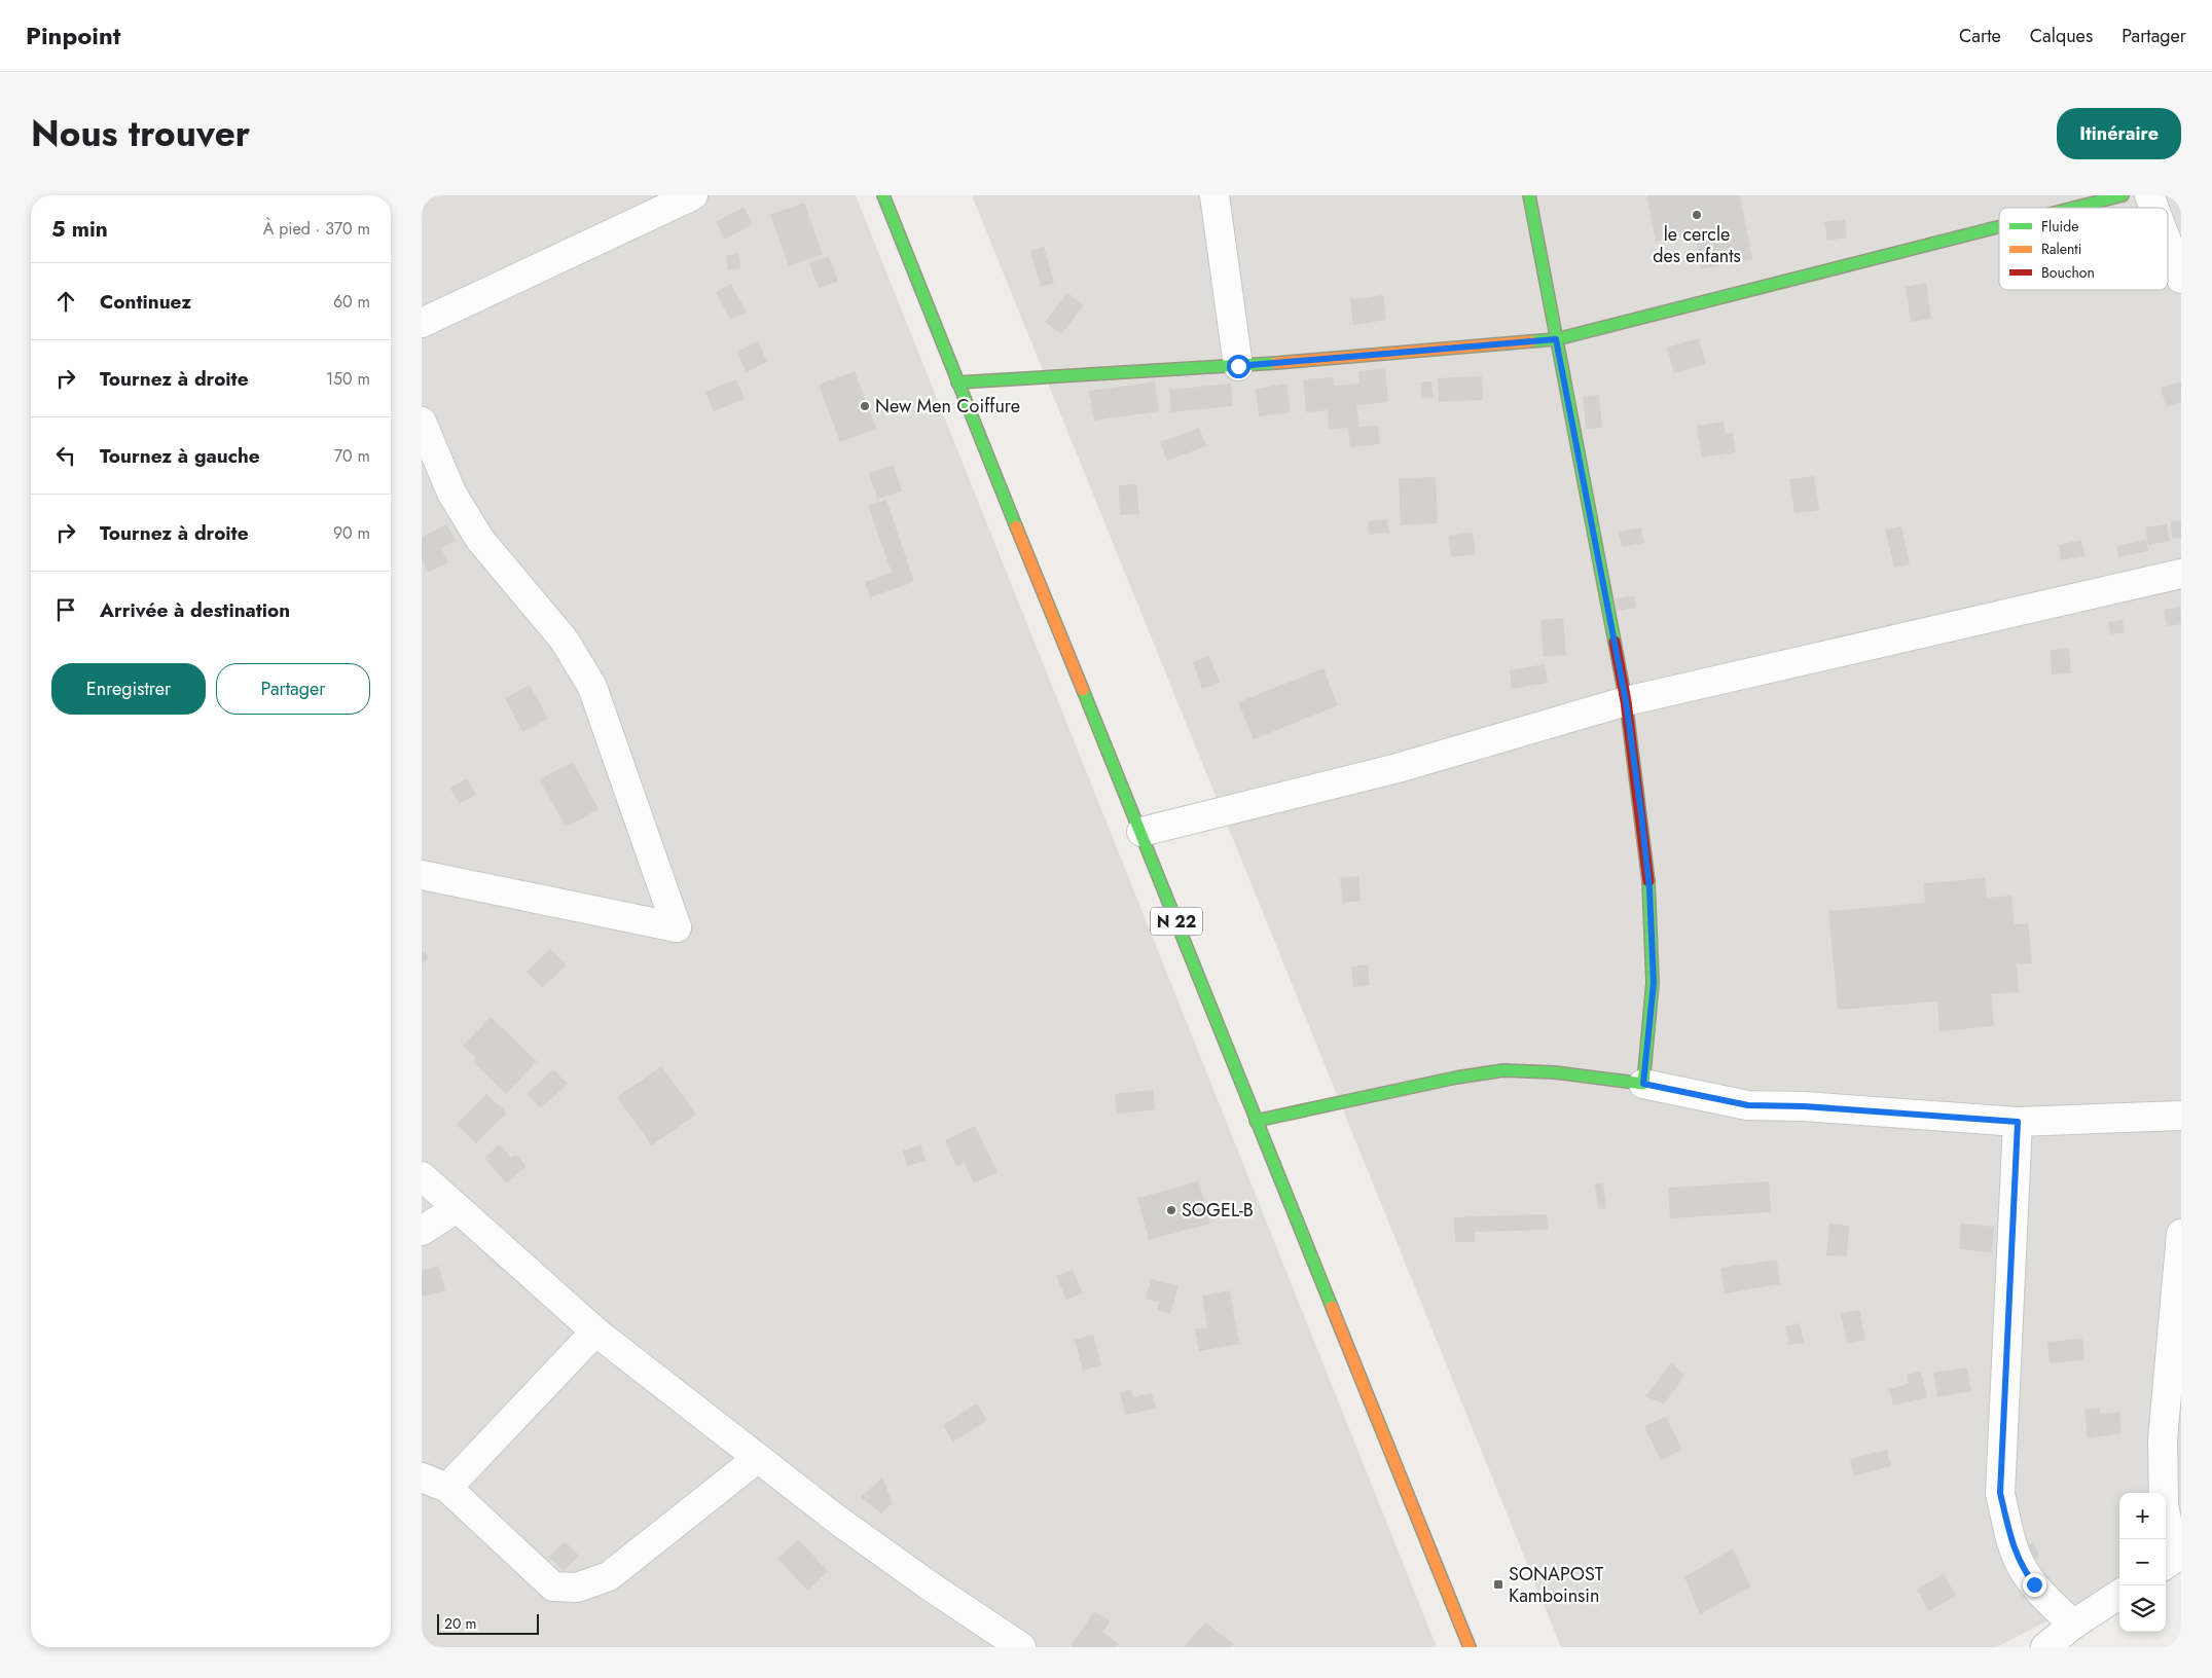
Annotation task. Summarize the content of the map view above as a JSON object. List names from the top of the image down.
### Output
{
  "streets": {
    "street": ["N 22"]
  },
  "places": {
    "other": ["le cercle des enfants", "New Men Coiffure", "SOGEL-B"],
    "transit": ["SONAPOST Kamboinsin"]
  },
  "legend": ["Fluide", "Ralenti", "Bouchon"],
  "scale_bar": "20 m",
  "page": {
    "header": "Pinpoint",
    "nav": ["Carte", "Calques", "Partager"],
    "title": "Nous trouver",
    "buttons": [
      "Itinéraire",
      ["Enregistrer", "Partager"]
    ],
    "heading": ["5 min", "À pied · 370 m"],
    "list": [
      ["Continuez", "60 m"],
      ["Tournez à droite", "150 m"],
      ["Tournez à gauche", "70 m"],
      ["Tournez à droite", "90 m"],
      "Arrivée à destination"
    ],
    "map_buttons": ["+", "−"],
    "scale": "20 m"
  }
}
